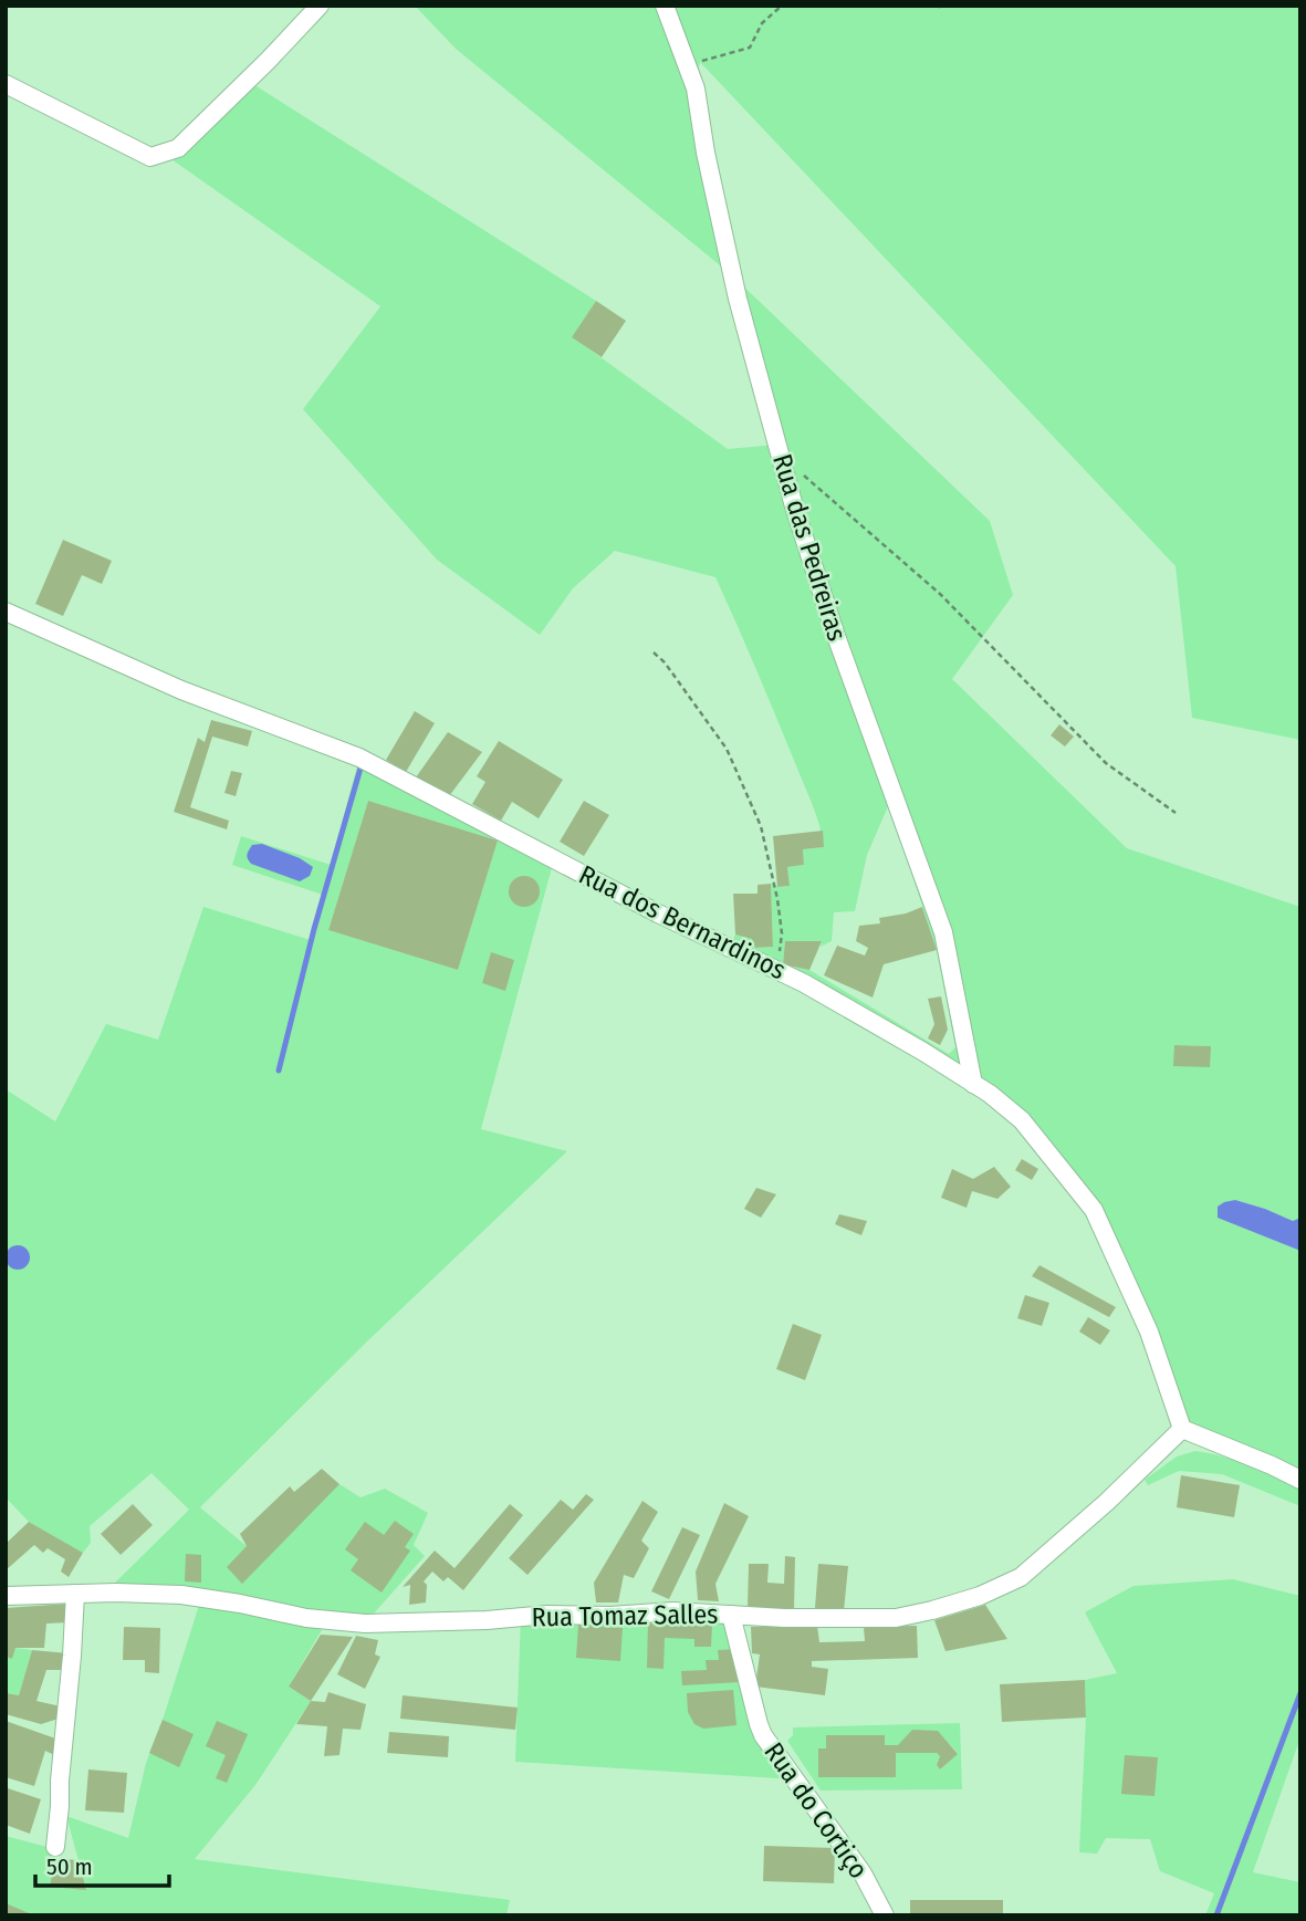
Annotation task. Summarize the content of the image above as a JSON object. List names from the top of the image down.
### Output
{
  "streets": {
    "street": [
      "Rua das Pedreiras",
      "Rua dos Bernardinos",
      "Rua Tomaz Salles",
      "Rua do Cortiço"
    ]
  },
  "crossings": [
    ["Rua das Pedreiras", "Rua dos Bernardinos"],
    ["Rua dos Bernardinos", "Rua Tomaz Salles"],
    ["Rua Tomaz Salles", "Rua do Cortiço"]
  ],
  "scale_bar": "50 m"
}
